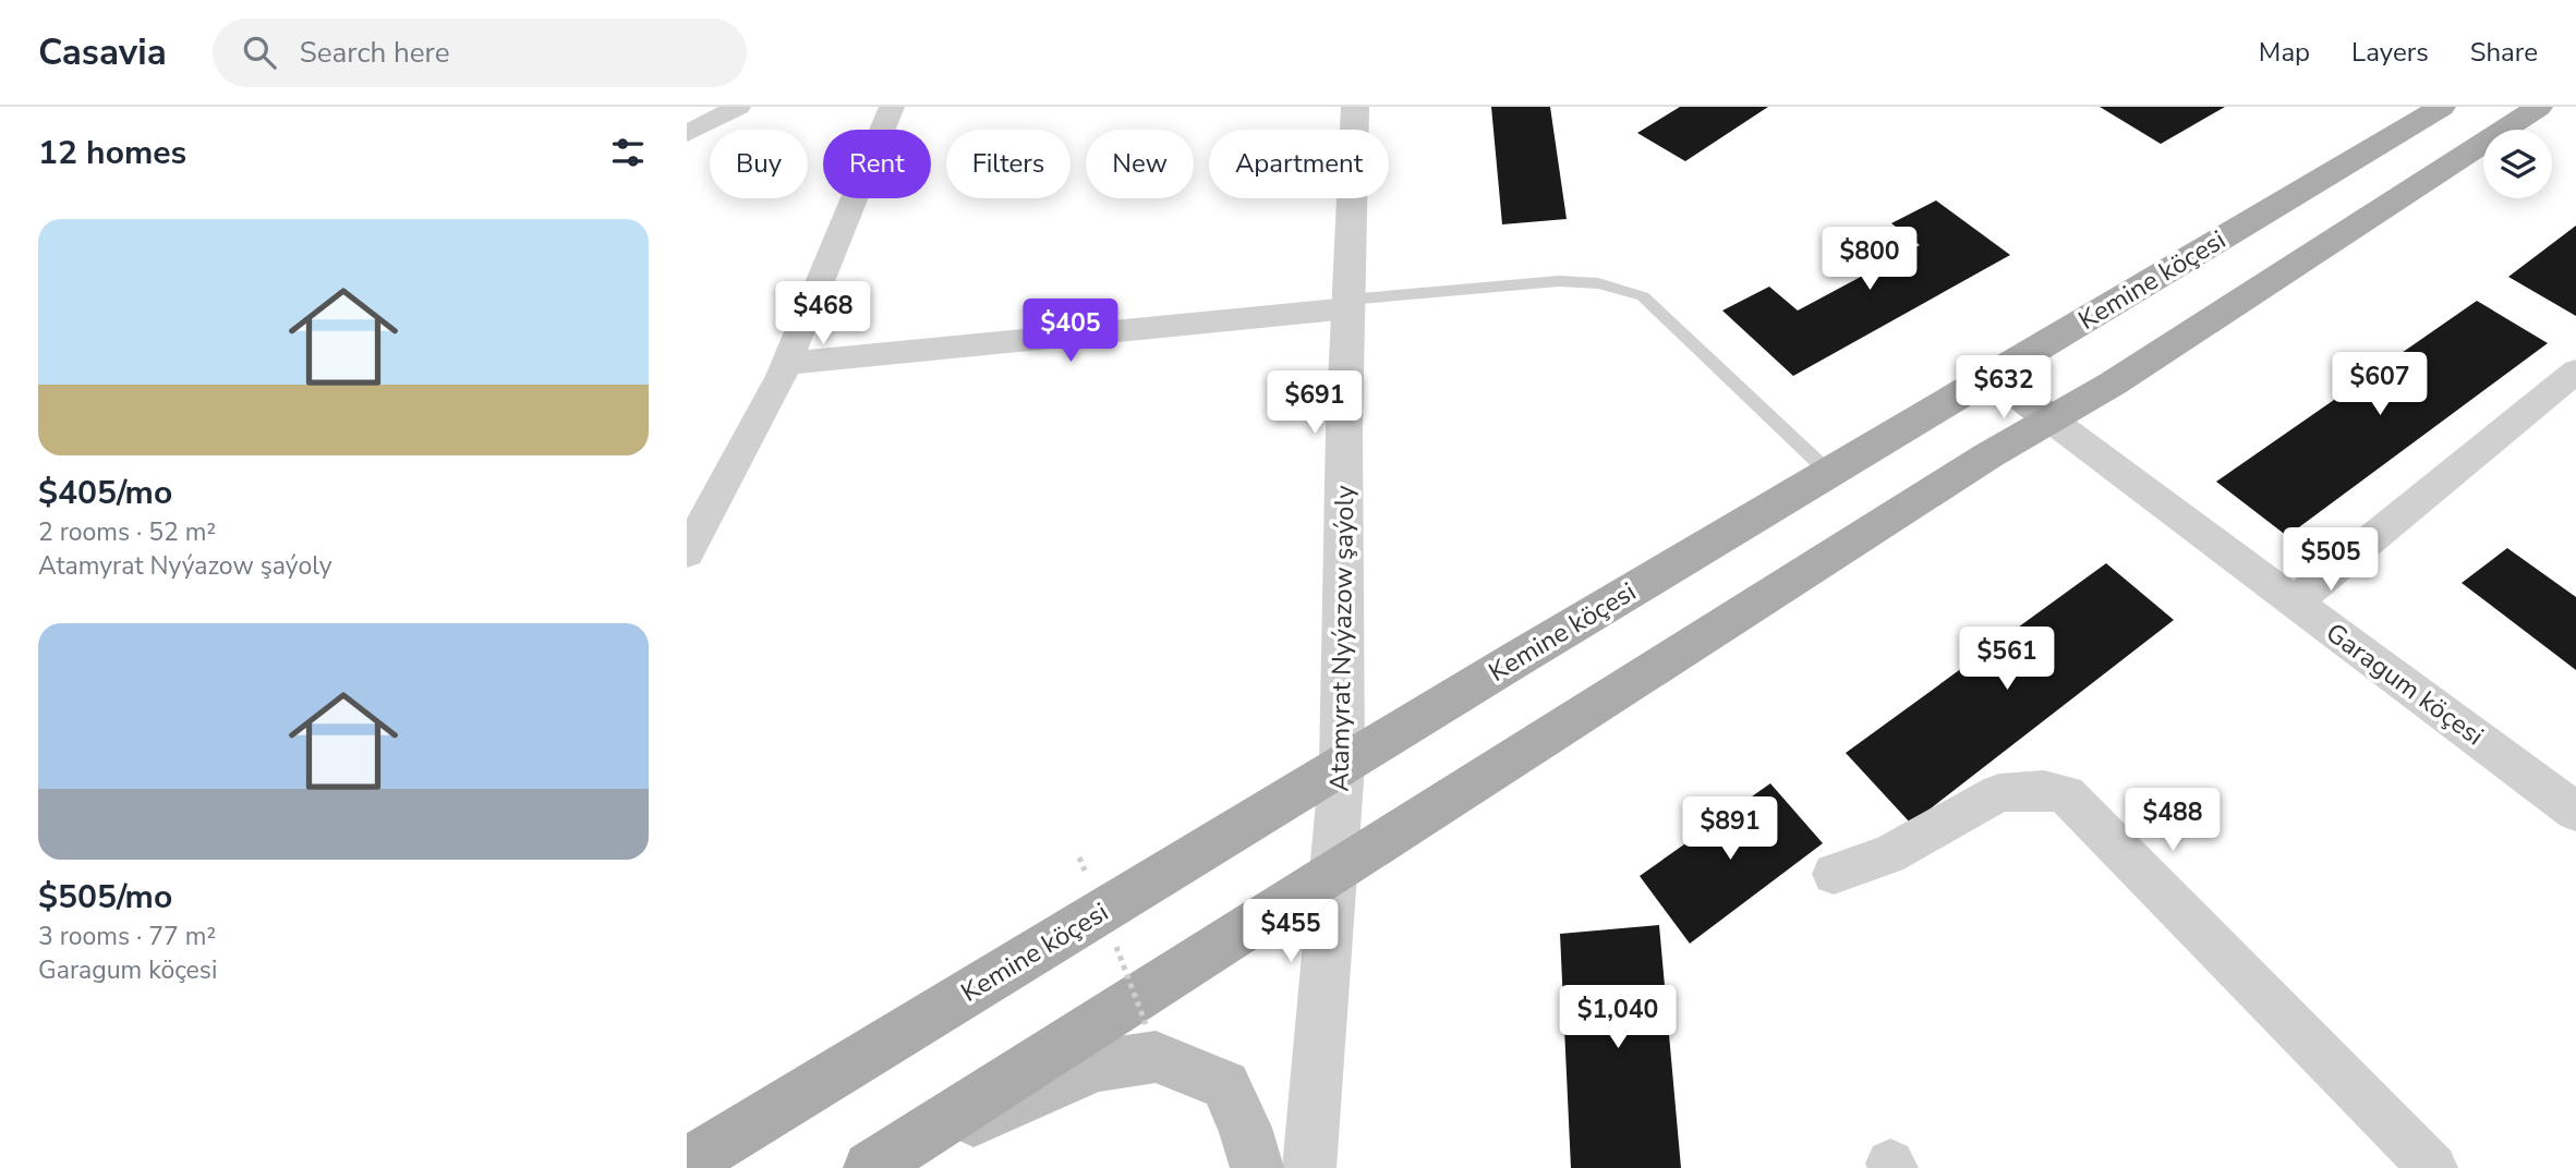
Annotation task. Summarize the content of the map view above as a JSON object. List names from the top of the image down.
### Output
{
  "streets": {
    "main road": ["Kemine köçesi"],
    "street": ["Atamyrat Nyýazow şaýoly", "Garagum köçesi"]
  },
  "crossings": [
    ["Kemine köçesi", "Atamyrat Nyýazow şaýoly"]
  ],
  "page": {
    "header": "Casavia",
    "search": "Search here",
    "nav": ["Map", "Layers", "Share"],
    "heading": "12 homes",
    "chip": [
      "Buy",
      "Rent",
      "Filters",
      "New",
      "Apartment"
    ],
    "list": [
      {
        "name": "$405/mo",
        "note": "2 rooms · 52 m² · Atamyrat Nyýazow şaýoly"
      },
      {
        "name": "$505/mo",
        "note": "3 rooms · 77 m² · Garagum köçesi"
      }
    ],
    "price": [
      "$800",
      "$468",
      "$405",
      "$607",
      "$632",
      "$691",
      "$505",
      "$561",
      "$488",
      "$891",
      "$455",
      "$1,040"
    ]
  }
}
